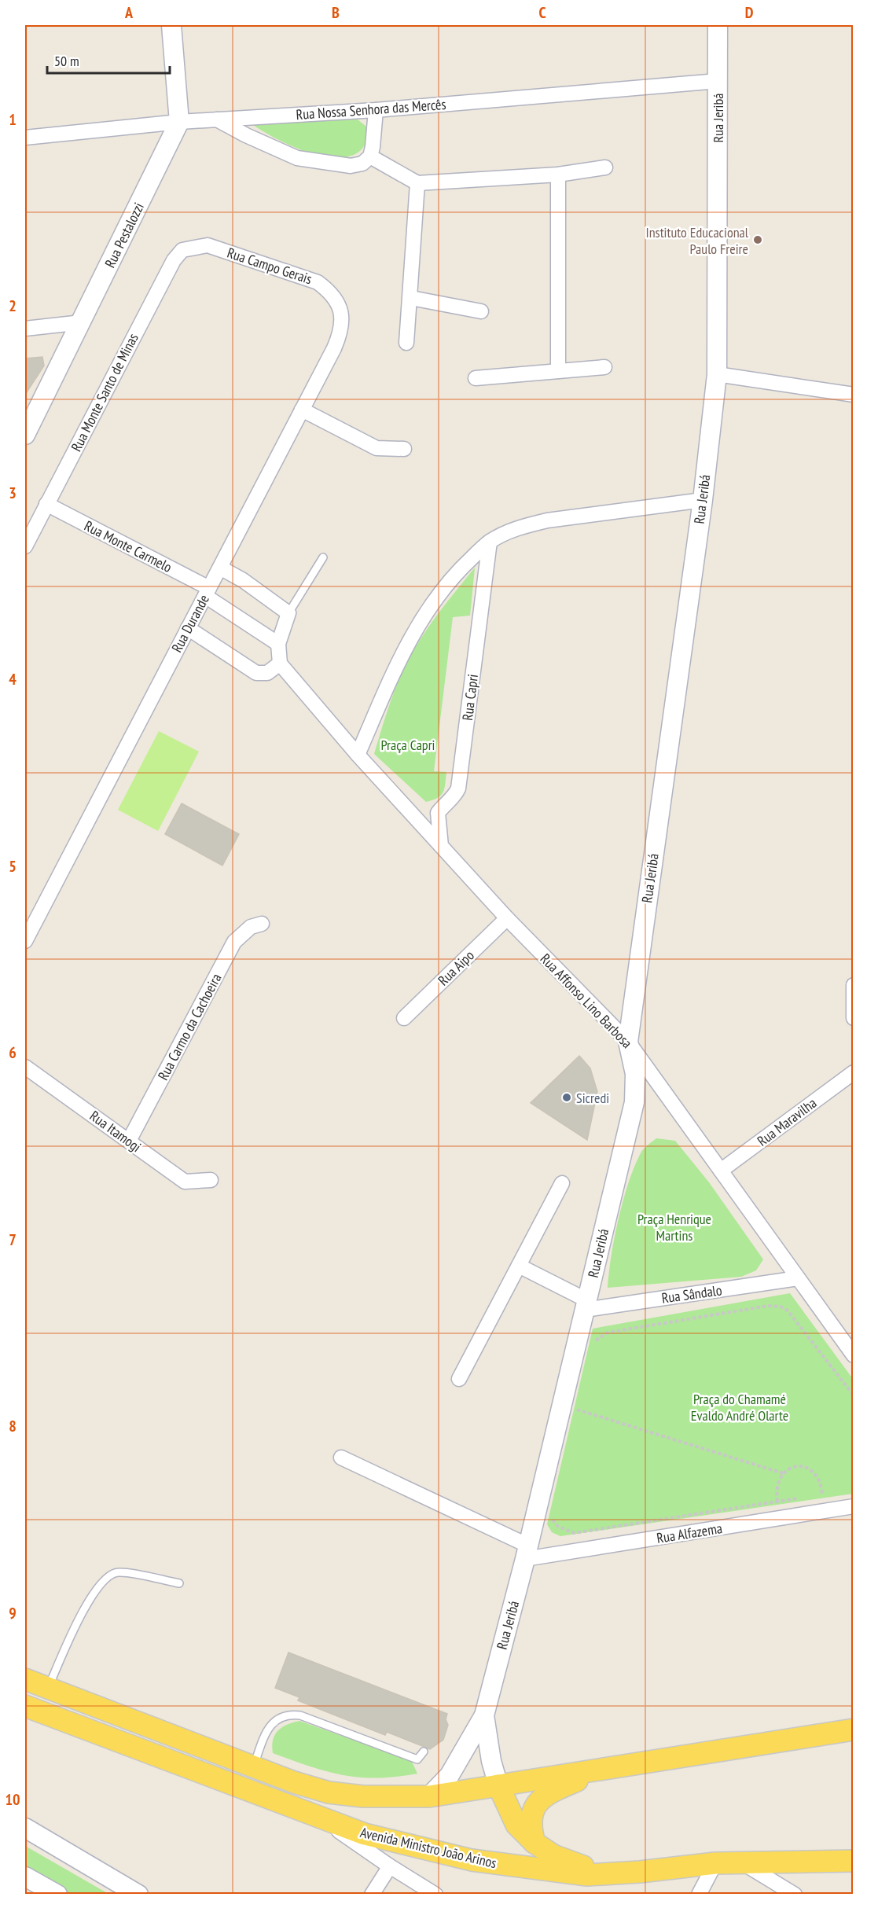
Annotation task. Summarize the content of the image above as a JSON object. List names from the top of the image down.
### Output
{
  "streets": {
    "main road": ["Avenida Ministro João Arinos"],
    "street": [
      "Rua Nossa Senhora das Mercês",
      "Rua Jeribá",
      "Rua Pestalozzi",
      "Rua Campo Gerais",
      "Rua Monte Santo de Minas",
      "Rua Monte Carmelo",
      "Rua Durande",
      "Rua Capri",
      "Rua Aipo",
      "Rua Affonso Lino Barbosa",
      "Rua Carmo da Cachoeira",
      "Rua Maravilha",
      "Rua Itamogi",
      "Rua Sândalo",
      "Rua Alfazema"
    ]
  },
  "crossings": [
    ["Rua Nossa Senhora das Mercês", "Rua Jeribá"],
    ["Rua Nossa Senhora das Mercês", "Rua Pestalozzi"],
    ["Rua Jeribá", "Rua Affonso Lino Barbosa"],
    ["Rua Jeribá", "Rua Sândalo"],
    ["Rua Jeribá", "Rua Alfazema"],
    ["Rua Campo Gerais", "Rua Monte Santo de Minas"],
    ["Rua Campo Gerais", "Rua Durande"],
    ["Rua Monte Santo de Minas", "Rua Monte Carmelo"],
    ["Rua Monte Carmelo", "Rua Durande"],
    ["Rua Capri", "Rua Affonso Lino Barbosa"],
    ["Rua Aipo", "Rua Affonso Lino Barbosa"],
    ["Rua Affonso Lino Barbosa", "Rua Maravilha"],
    ["Rua Affonso Lino Barbosa", "Rua Sândalo"],
    ["Rua Carmo da Cachoeira", "Rua Itamogi"]
  ],
  "parks": ["Praça Capri", "Praça Henrique Martins", "Praça do Chamamé Evaldo André Olarte"],
  "places": ["Instituto Educacional Paulo Freire", "Sicredi"],
  "scale_bar": "50 m",
  "grid": {
    "columns": [
      "A",
      "B",
      "C",
      "D"
    ],
    "rows": [
      "1",
      "2",
      "3",
      "4",
      "5",
      "6",
      "7",
      "8",
      "9",
      "10"
    ]
  }
}
